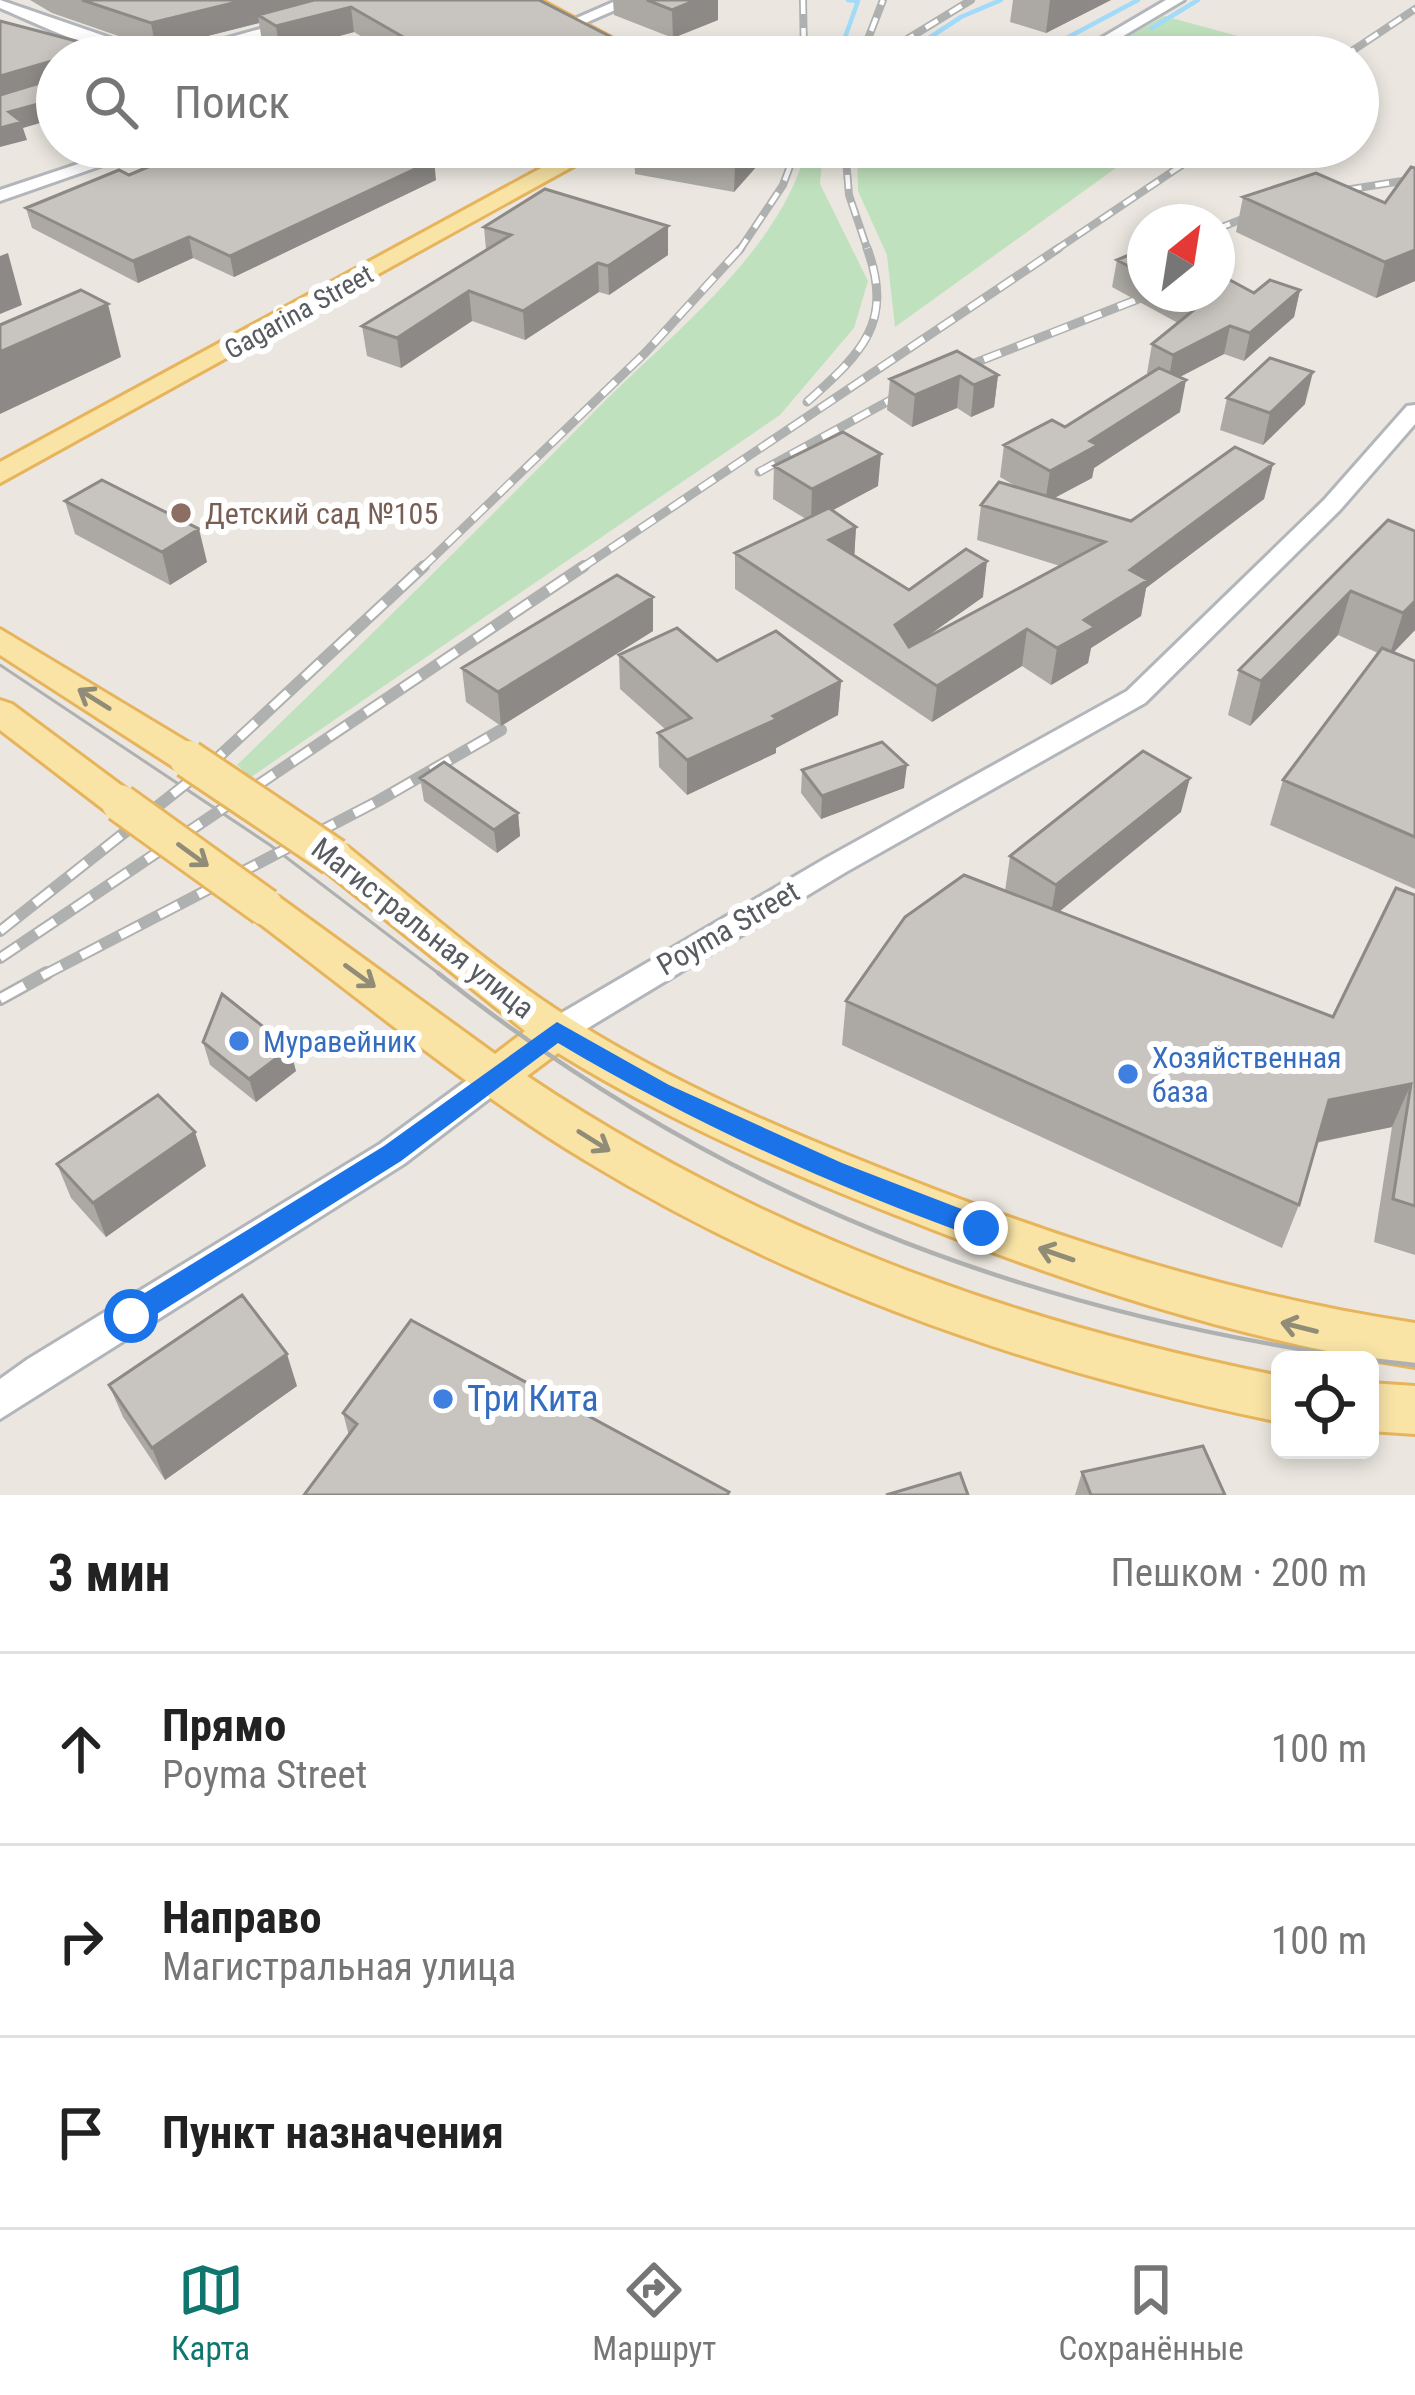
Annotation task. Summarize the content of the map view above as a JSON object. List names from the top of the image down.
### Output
{
  "streets": {
    "main road": ["Gagarina Street", "Магистральная улица", "Poyma Street"]
  },
  "crossings": [
    ["Магистральная улица", "Poyma Street"]
  ],
  "places": [
    "Детский сад №105",
    "Муравейник",
    "Хозяйственная база",
    "Три Кита"
  ],
  "north": "top right",
  "page": {
    "search": "Поиск",
    "heading": ["3 мин", "Пешком · 200 m"],
    "list": [
      ["Прямо", "Poyma Street", "100 m"],
      ["Направо", "Магистральная улица", "100 m"],
      "Пункт назначения"
    ],
    "nav": ["Карта", "Маршрут", "Сохранённые"]
  }
}
